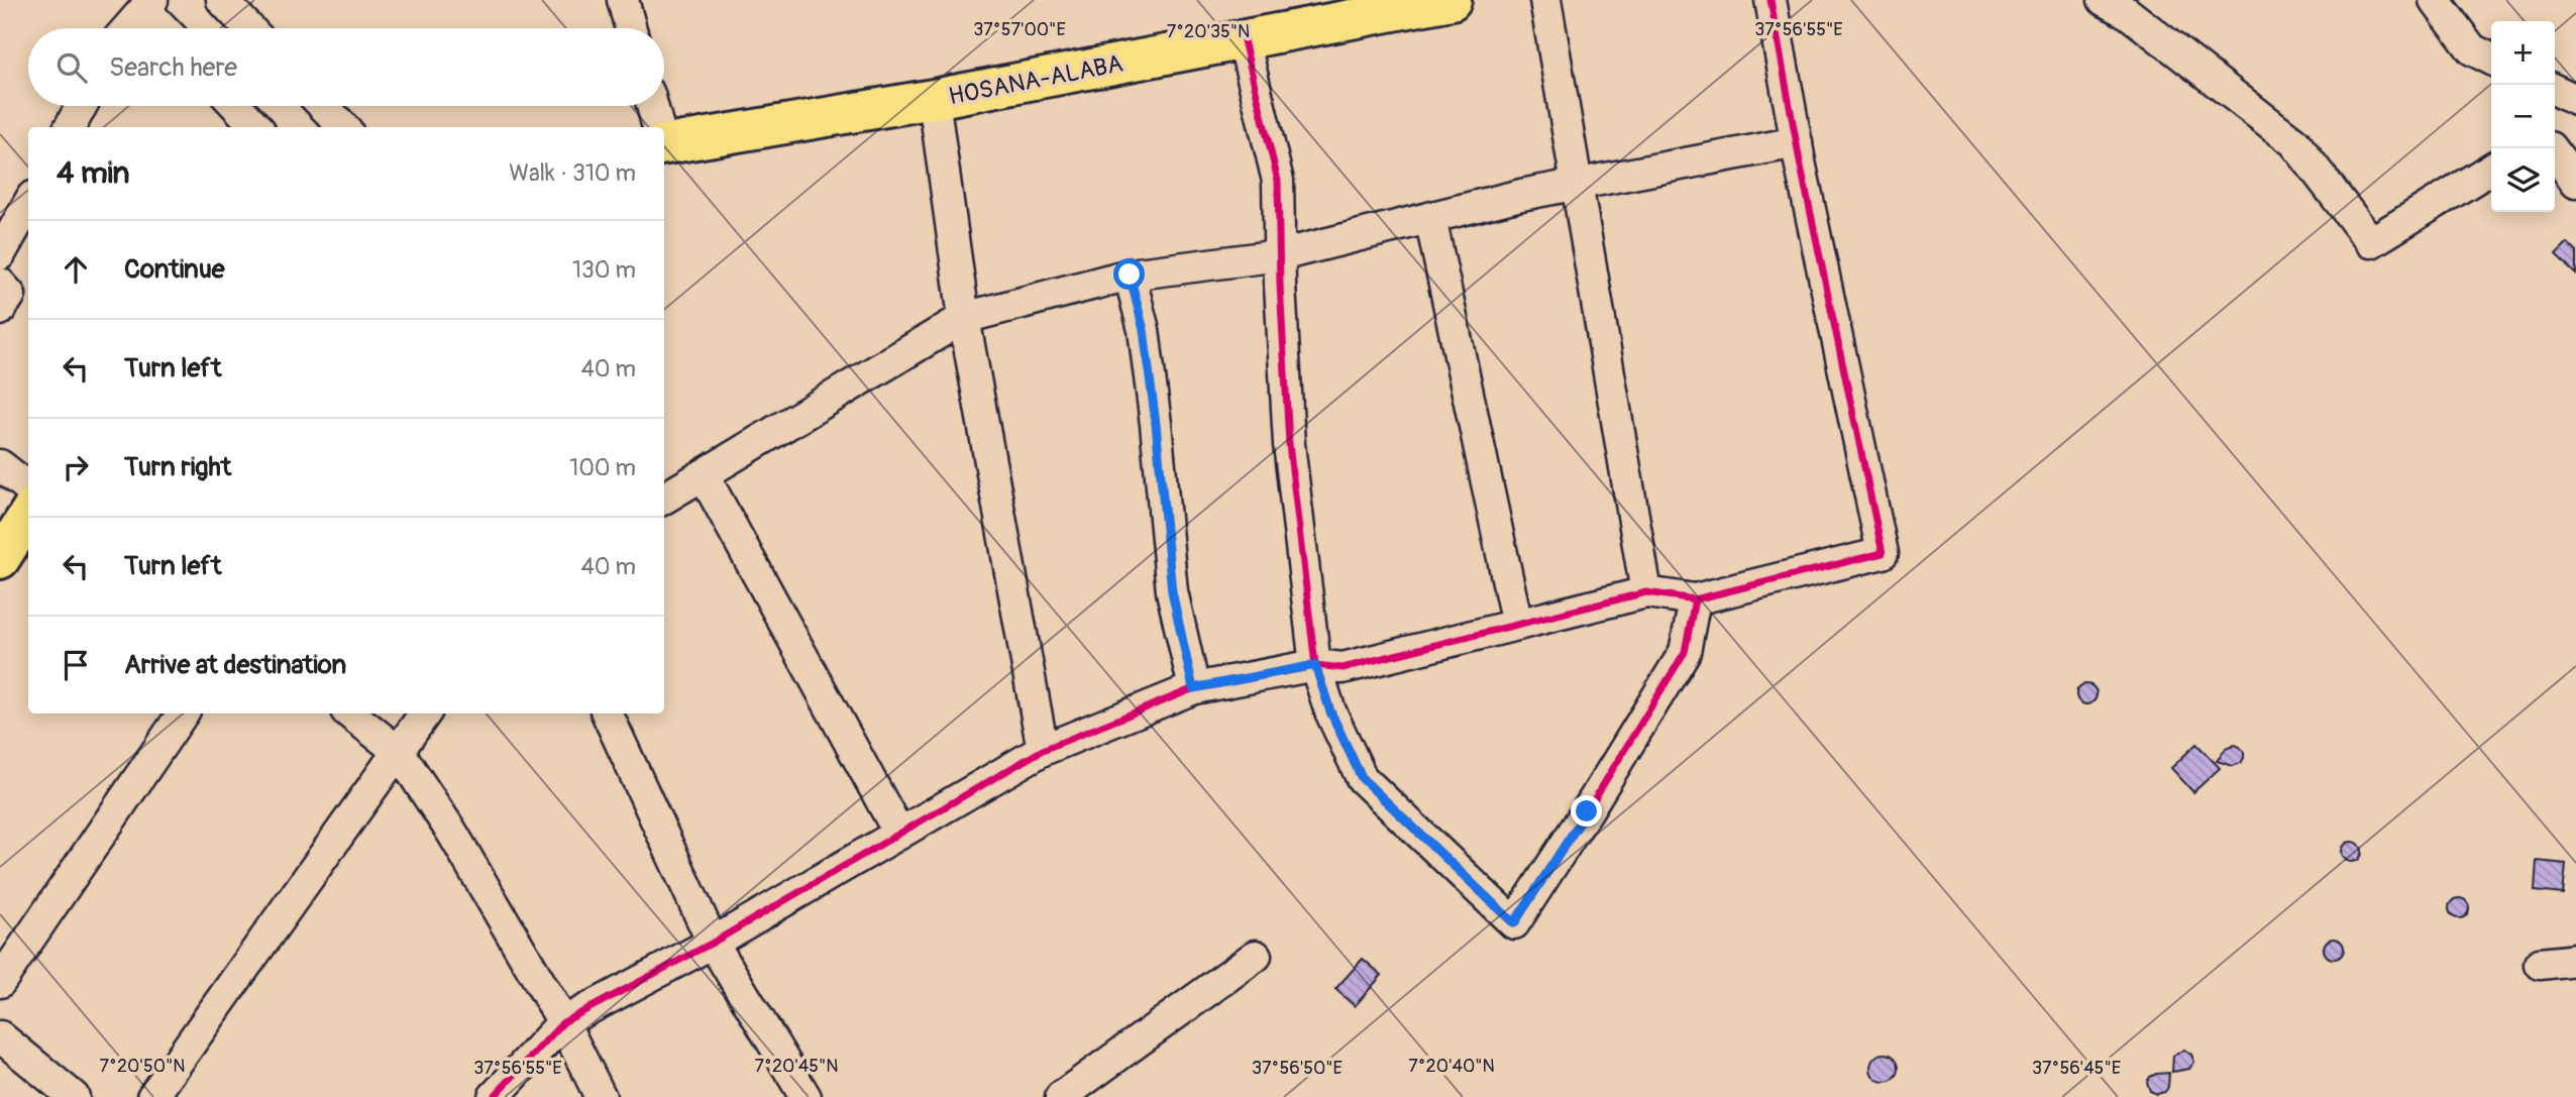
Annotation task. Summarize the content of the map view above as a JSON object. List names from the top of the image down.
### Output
{
  "streets": {
    "main road": ["HOSANA-ALABA"]
  },
  "page": {
    "map_buttons": ["+", "−"],
    "search": "Search here",
    "heading": ["4 min", "Walk · 310 m"],
    "list": [
      ["Continue", "130 m"],
      ["Turn left", "40 m"],
      ["Turn right", "100 m"],
      ["Turn left", "40 m"],
      "Arrive at destination"
    ]
  },
  "coordinates": [
    "37°57'00\"E",
    "37°56'55\"E",
    "7°20'35\"N",
    "7°20'50\"N",
    "7°20'45\"N",
    "7°20'40\"N",
    "37°56'50\"E",
    "37°56'45\"E"
  ]
}
